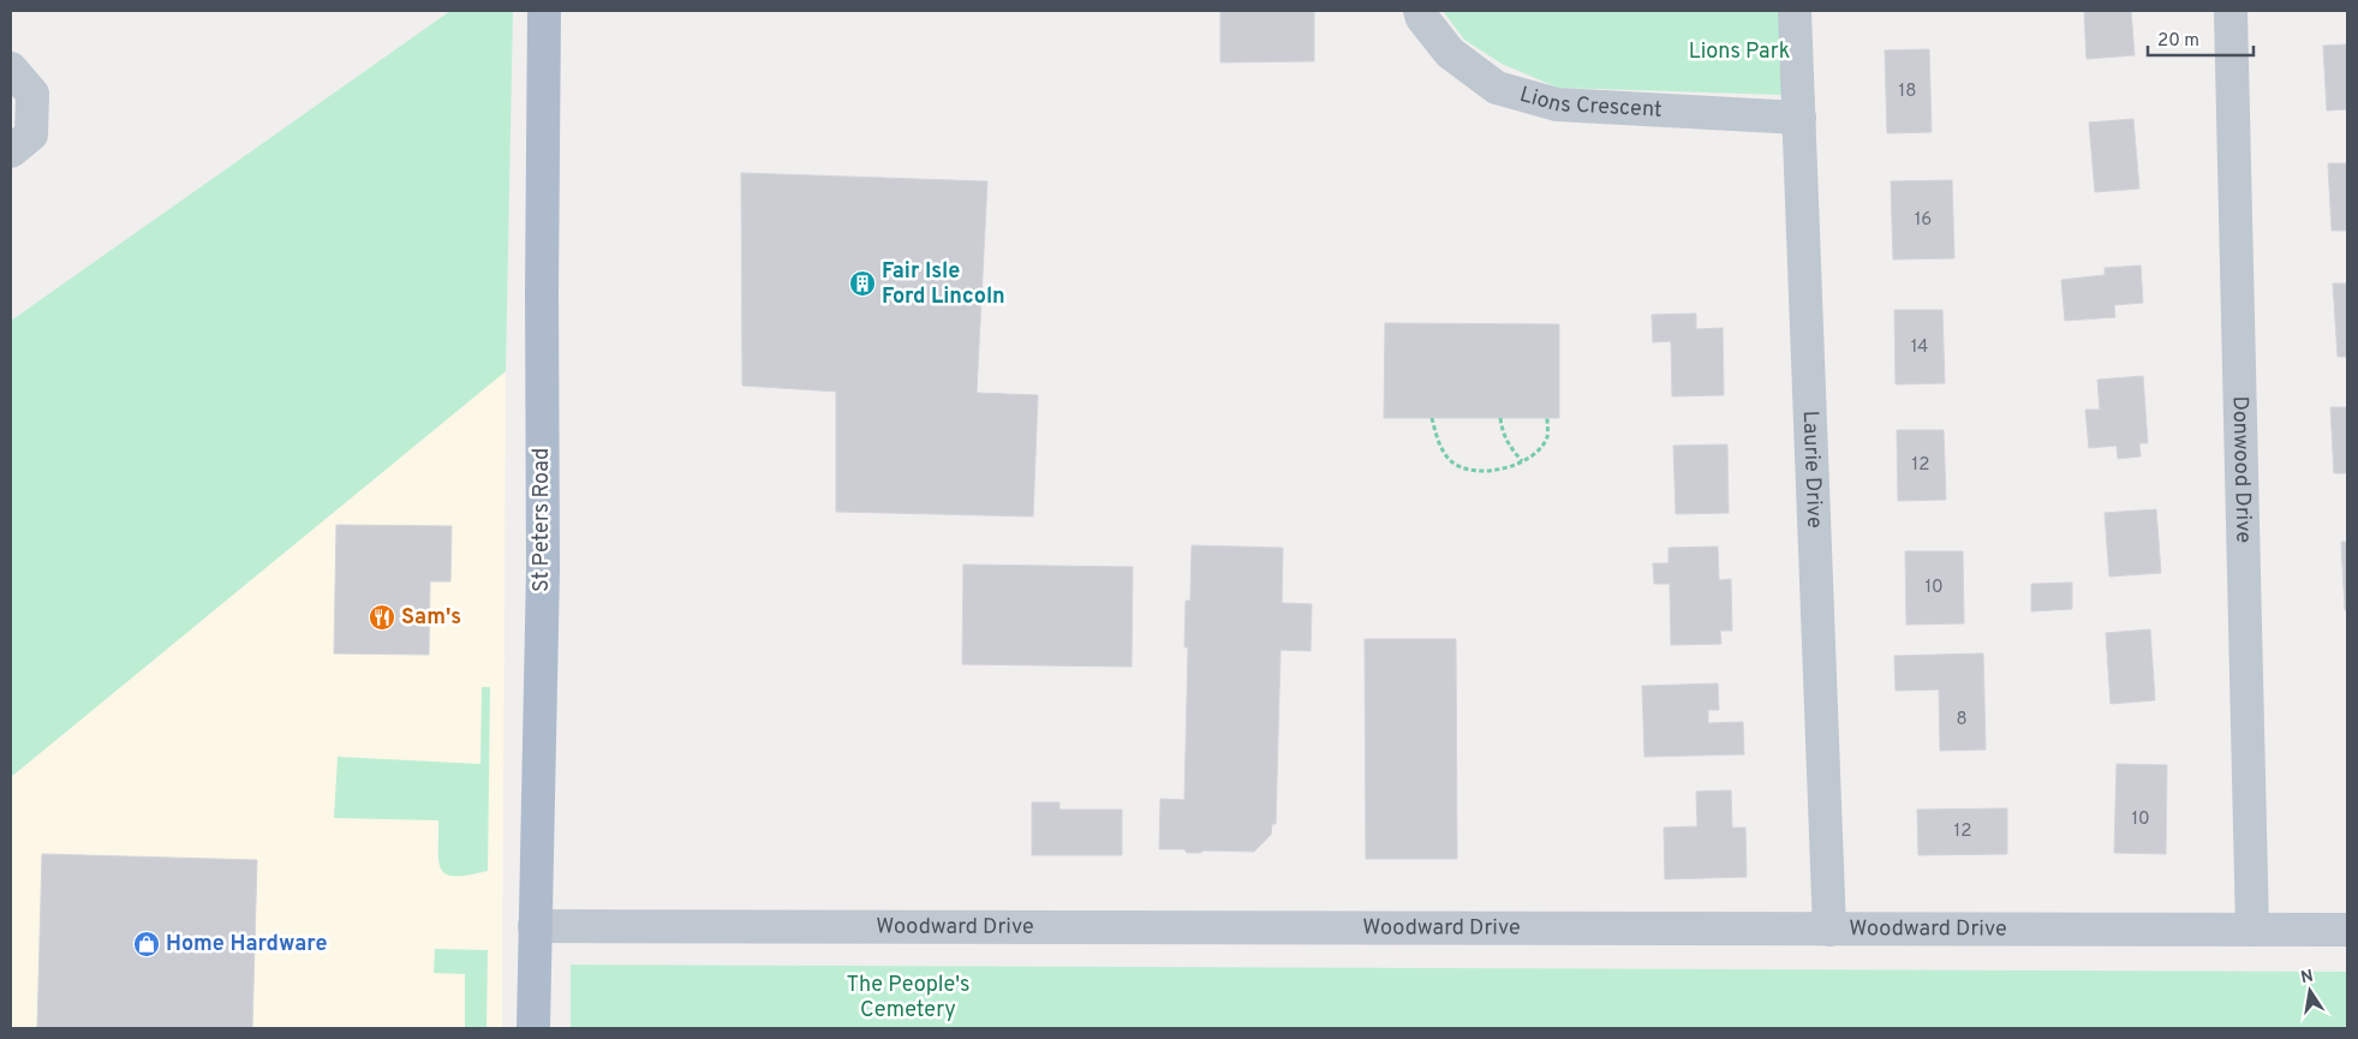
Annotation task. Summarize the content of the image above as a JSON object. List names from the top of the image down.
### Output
{
  "streets": {
    "main road": ["St Peters Road"],
    "street": [
      "Lions Crescent",
      "Laurie Drive",
      "Donwood Drive",
      "Woodward Drive"
    ]
  },
  "crossings": [
    ["Lions Crescent", "Laurie Drive"],
    ["Laurie Drive", "Woodward Drive"],
    ["Donwood Drive", "Woodward Drive"],
    ["St Peters Road", "Woodward Drive"]
  ],
  "parks": ["Lions Park", "The People's Cemetery"],
  "places": {
    "building": ["Fair Isle Ford Lincoln"],
    "restaurant": ["Sam's"],
    "shop": ["Home Hardware"]
  },
  "house_numbers": [
    "18",
    "16",
    "14",
    "12",
    "10",
    "8",
    "10",
    "12"
  ],
  "scale_bar": "20 m",
  "north": "top"
}
